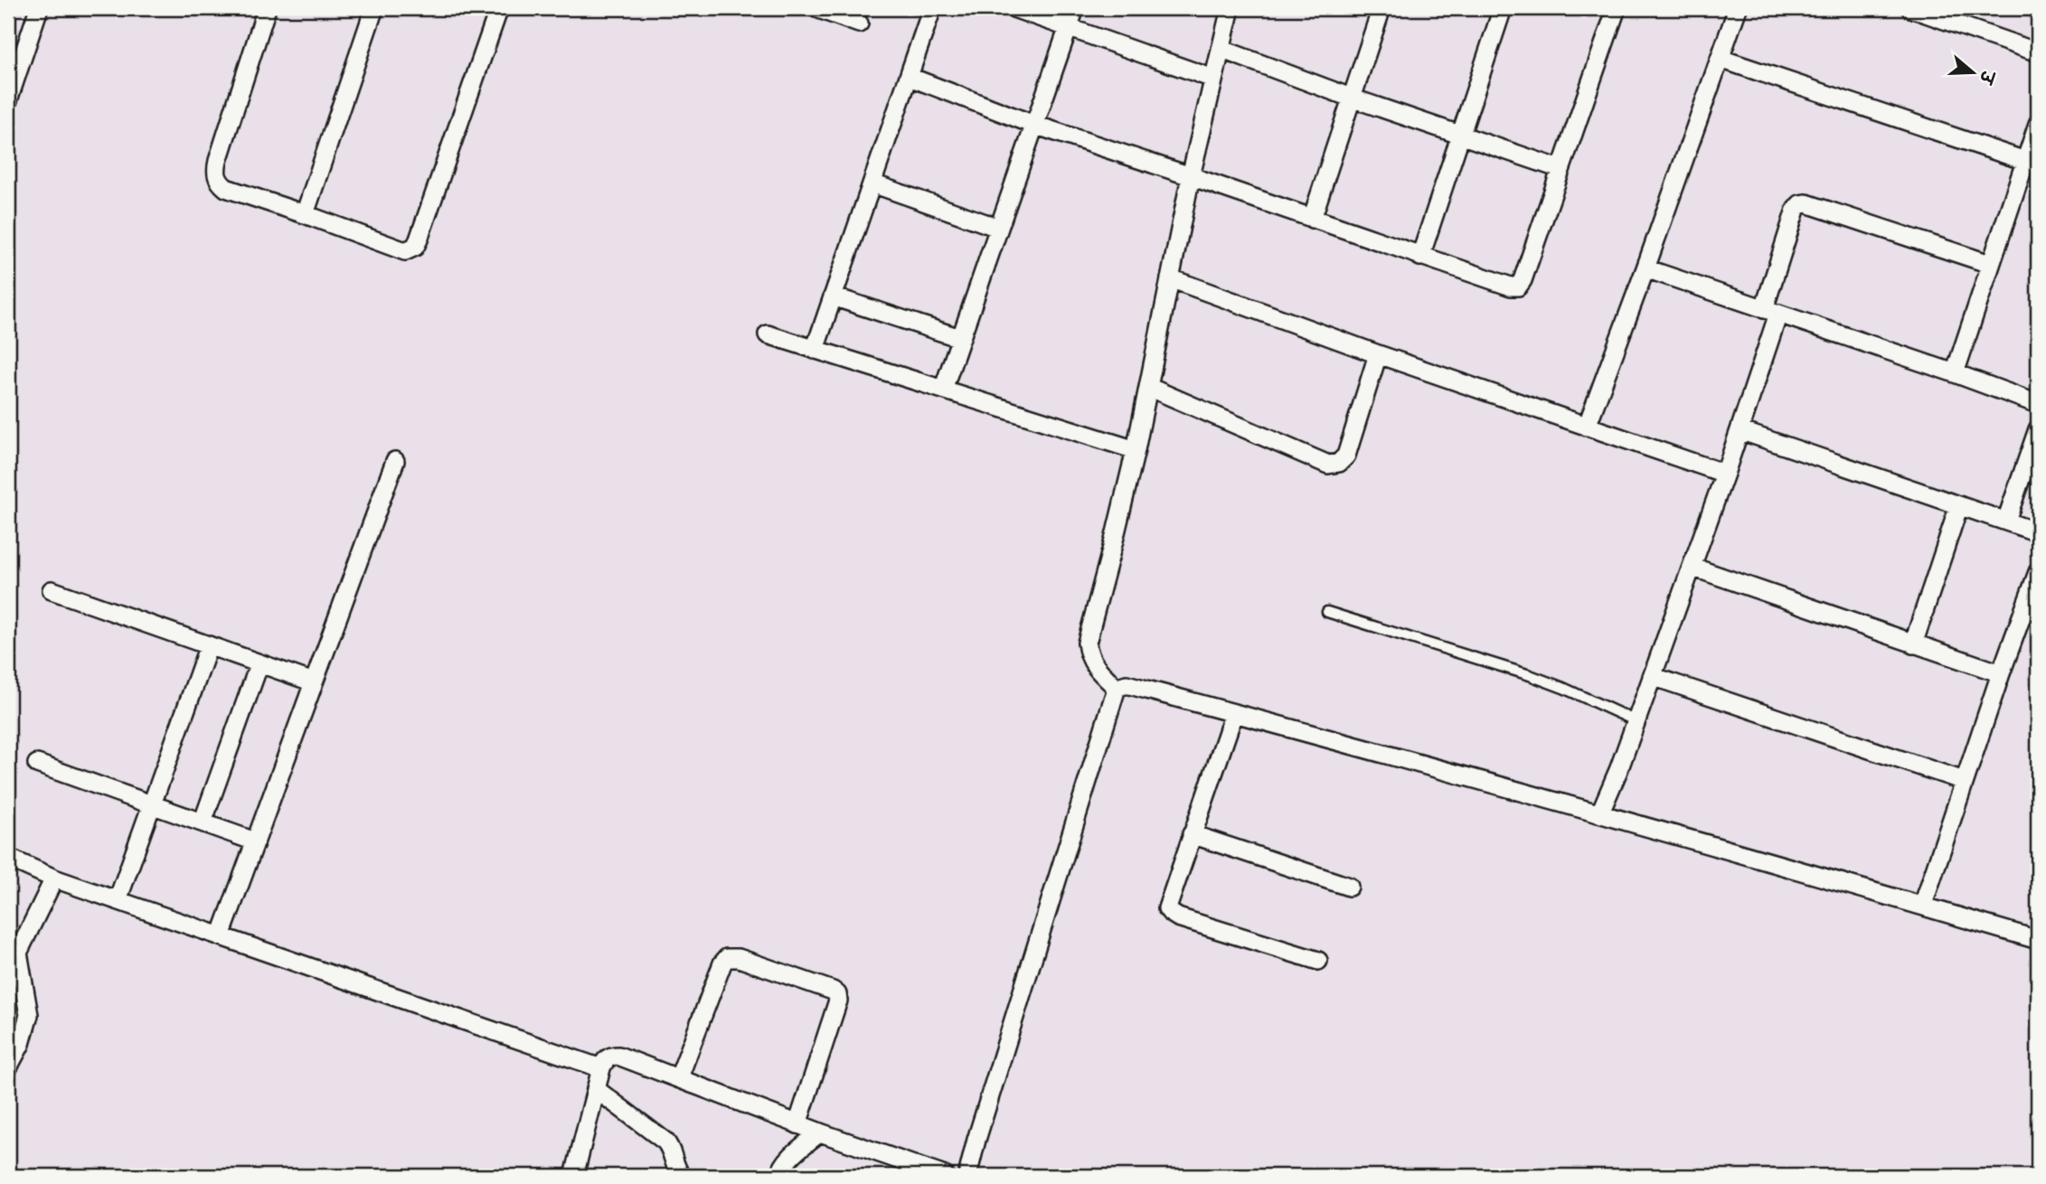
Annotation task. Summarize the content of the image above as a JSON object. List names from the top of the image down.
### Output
{
  "north": "right"
}
